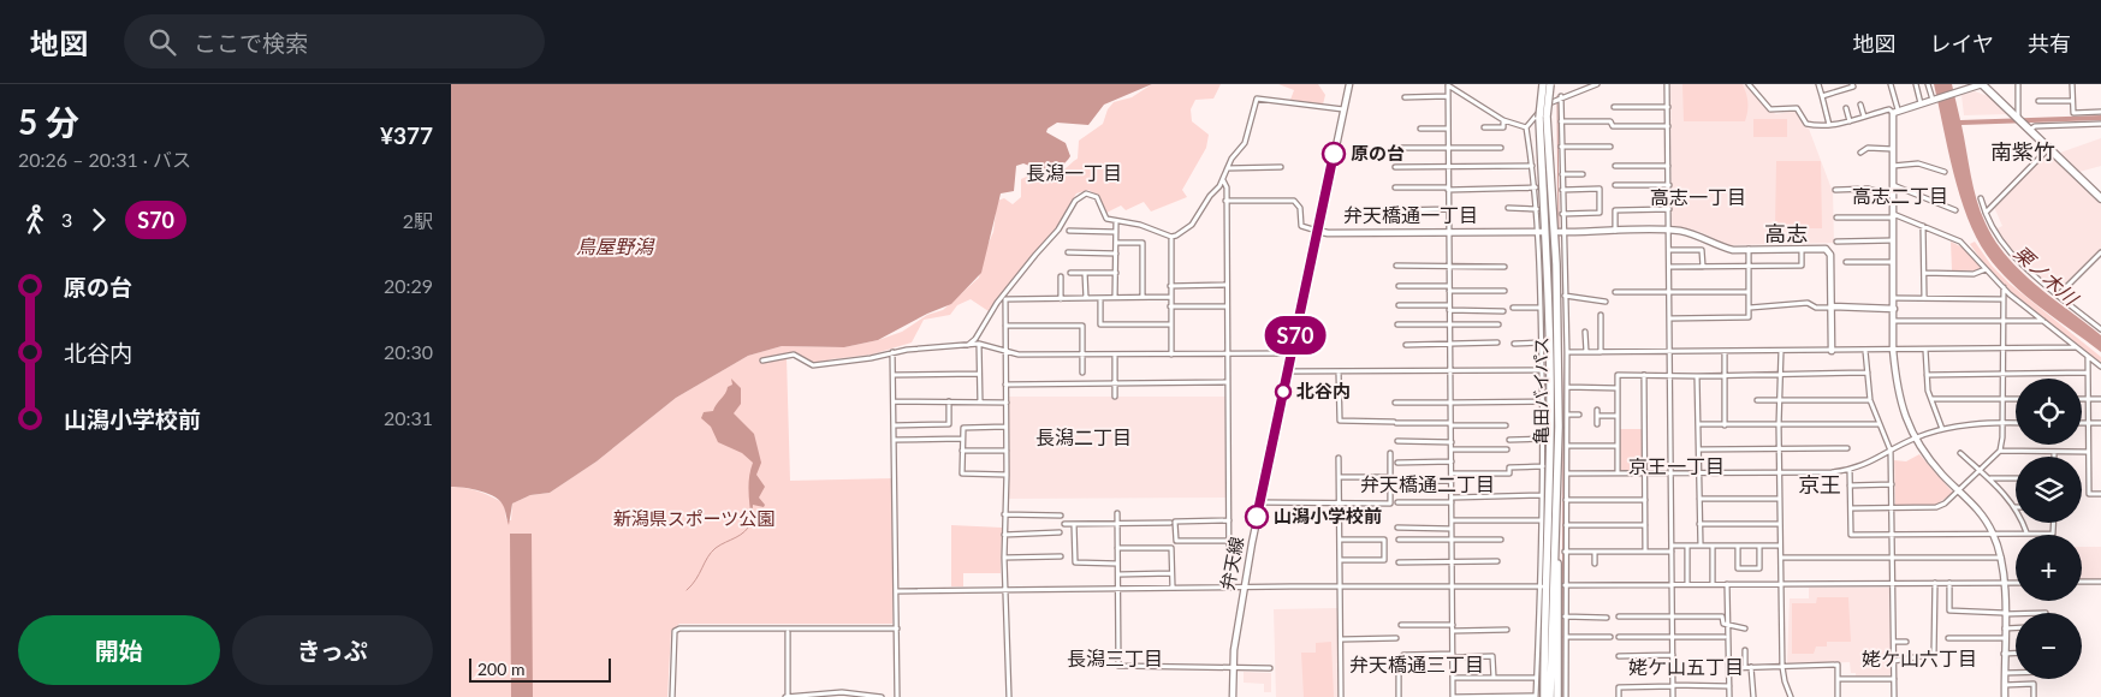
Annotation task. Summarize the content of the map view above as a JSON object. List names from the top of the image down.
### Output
{
  "streets": {
    "main road": ["亀田バイパス"],
    "street": ["弁天線"]
  },
  "districts": [
    "南紫竹",
    "長潟一丁目",
    "高志二丁目",
    "高志一丁目",
    "弁天橋通一丁目",
    "高志",
    "長潟二丁目",
    "京王一丁目",
    "弁天橋通二丁目",
    "京王",
    "長潟三丁目",
    "姥ケ山六丁目",
    "弁天橋通三丁目",
    "姥ケ山五丁目"
  ],
  "water": ["鳥屋野潟", "栗ノ木川"],
  "parks": ["新潟県スポーツ公園"],
  "places": ["原の台", "北谷内", "山潟小学校前"],
  "lines": ["bus line S70"],
  "scale_bar": "200 m",
  "page": {
    "header": "地図",
    "search": "ここで検索",
    "nav": ["地図", "レイヤ", "共有"],
    "heading": ["5 分", "20:26 – 20:31 · バス", "¥377"],
    "on_map": "S70",
    "legs": ["3", "S70", "2駅"],
    "list": [
      {
        "name": "原の台",
        "value": "20:29"
      },
      {
        "name": "北谷内",
        "value": "20:30"
      },
      {
        "name": "山潟小学校前",
        "value": "20:31"
      }
    ],
    "map_buttons": ["+", "−"],
    "buttons": ["開始", "きっぷ"],
    "scale": "200 m"
  }
}
